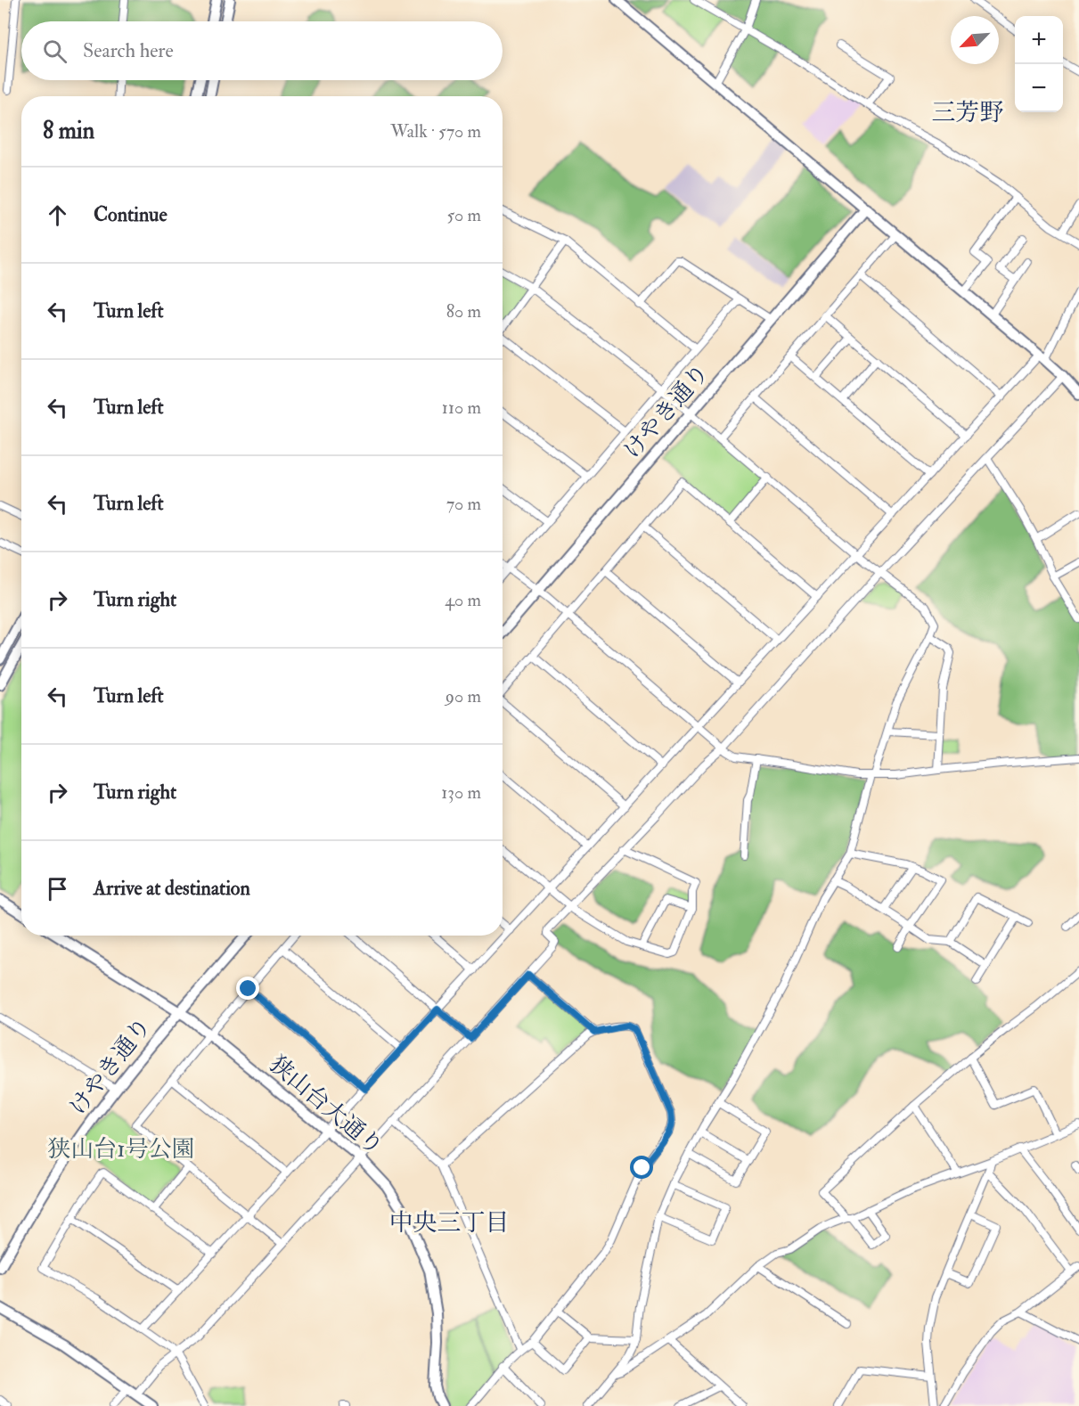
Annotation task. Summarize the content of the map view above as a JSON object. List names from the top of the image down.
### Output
{
  "streets": {
    "street": ["けやき通り", "狭山台大通り"]
  },
  "crossings": [
    ["けやき通り", "狭山台大通り"]
  ],
  "districts": ["三芳野", "中央三丁目"],
  "parks": ["狭山台1号公園"],
  "north": "bottom left",
  "page": {
    "map_buttons": ["+", "−"],
    "search": "Search here",
    "heading": ["8 min", "Walk · 570 m"],
    "list": [
      ["Continue", "50 m"],
      ["Turn left", "80 m"],
      ["Turn left", "110 m"],
      ["Turn left", "70 m"],
      ["Turn right", "40 m"],
      ["Turn left", "90 m"],
      ["Turn right", "130 m"],
      "Arrive at destination"
    ]
  }
}
